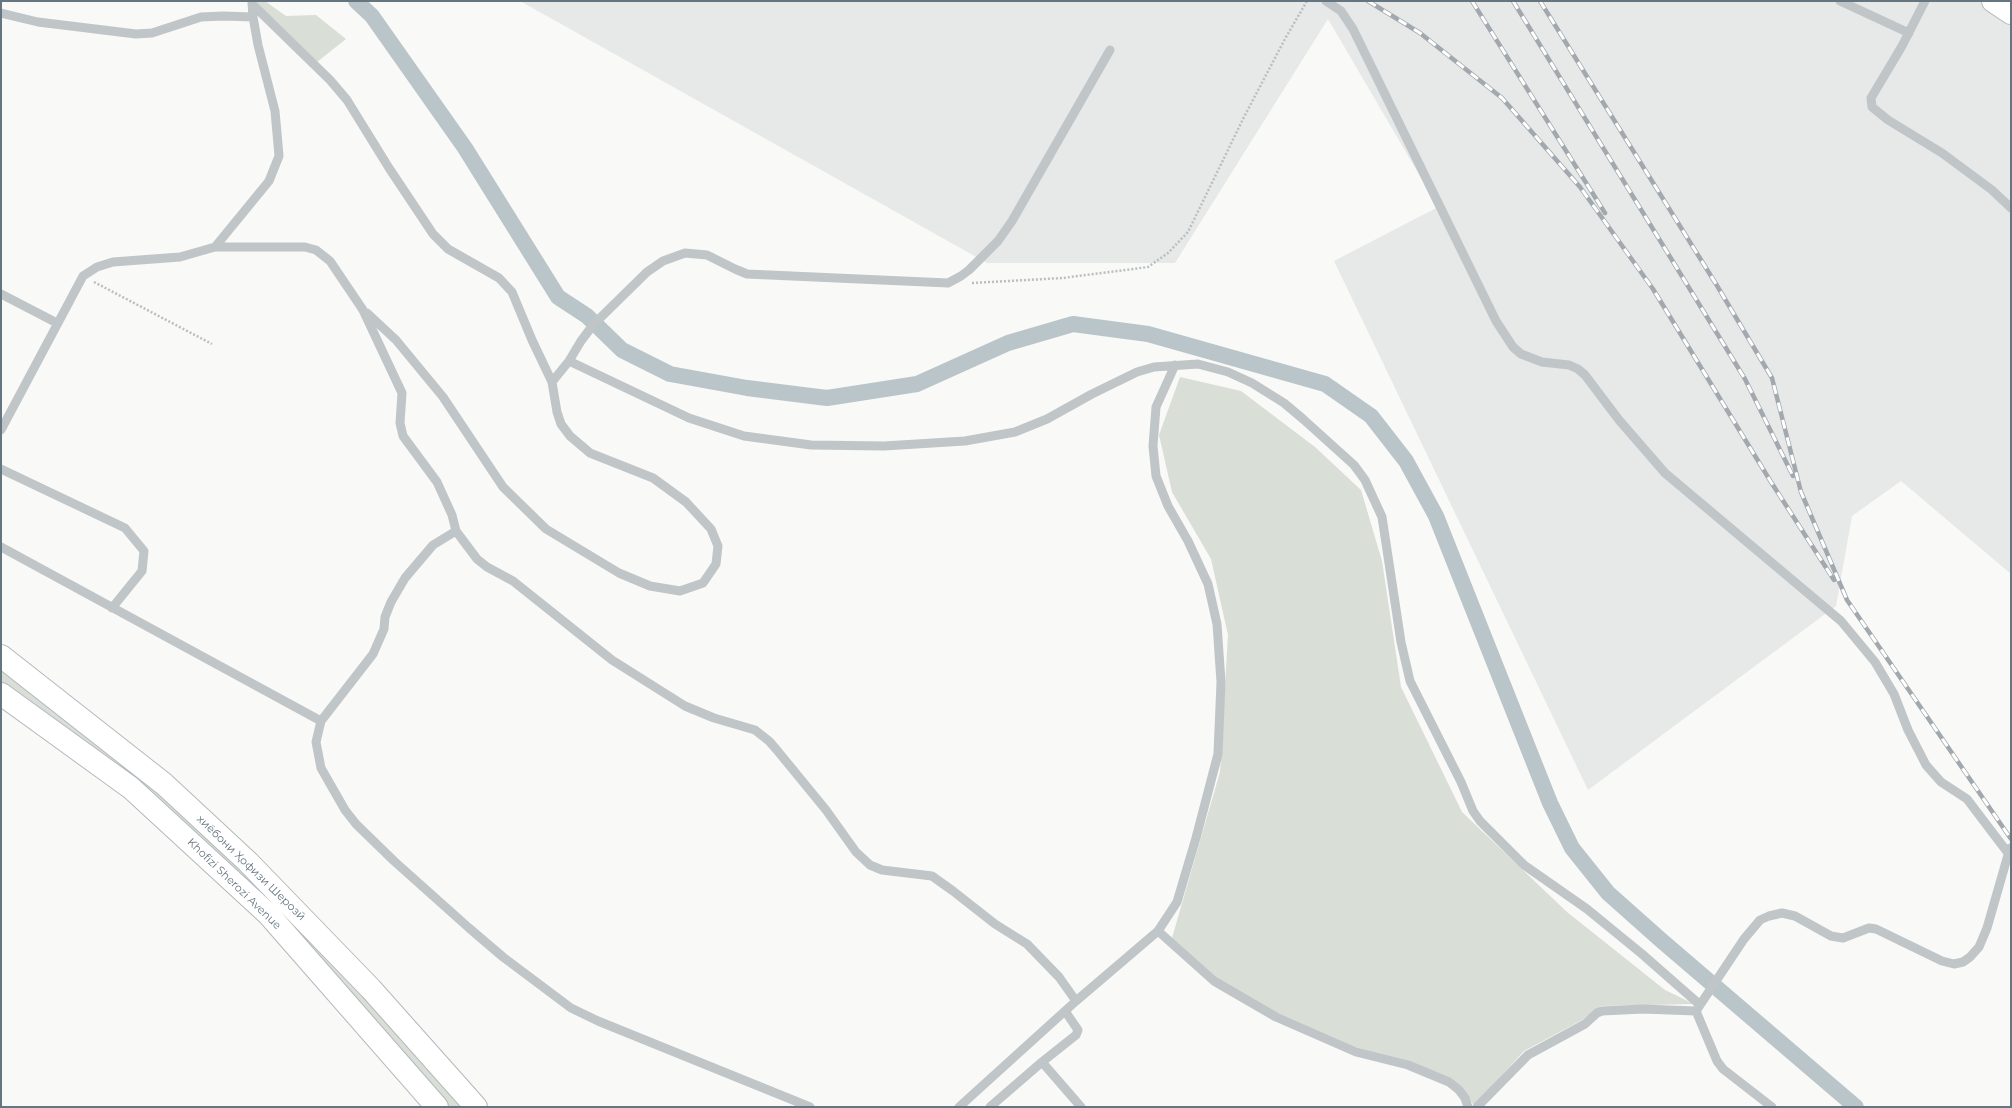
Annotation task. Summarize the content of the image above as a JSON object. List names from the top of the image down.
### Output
{
  "streets": {
    "main road": ["хиёбони Ҳофизи Шерозӣ", "Khofizi Sherozi Avenue"]
  }
}
